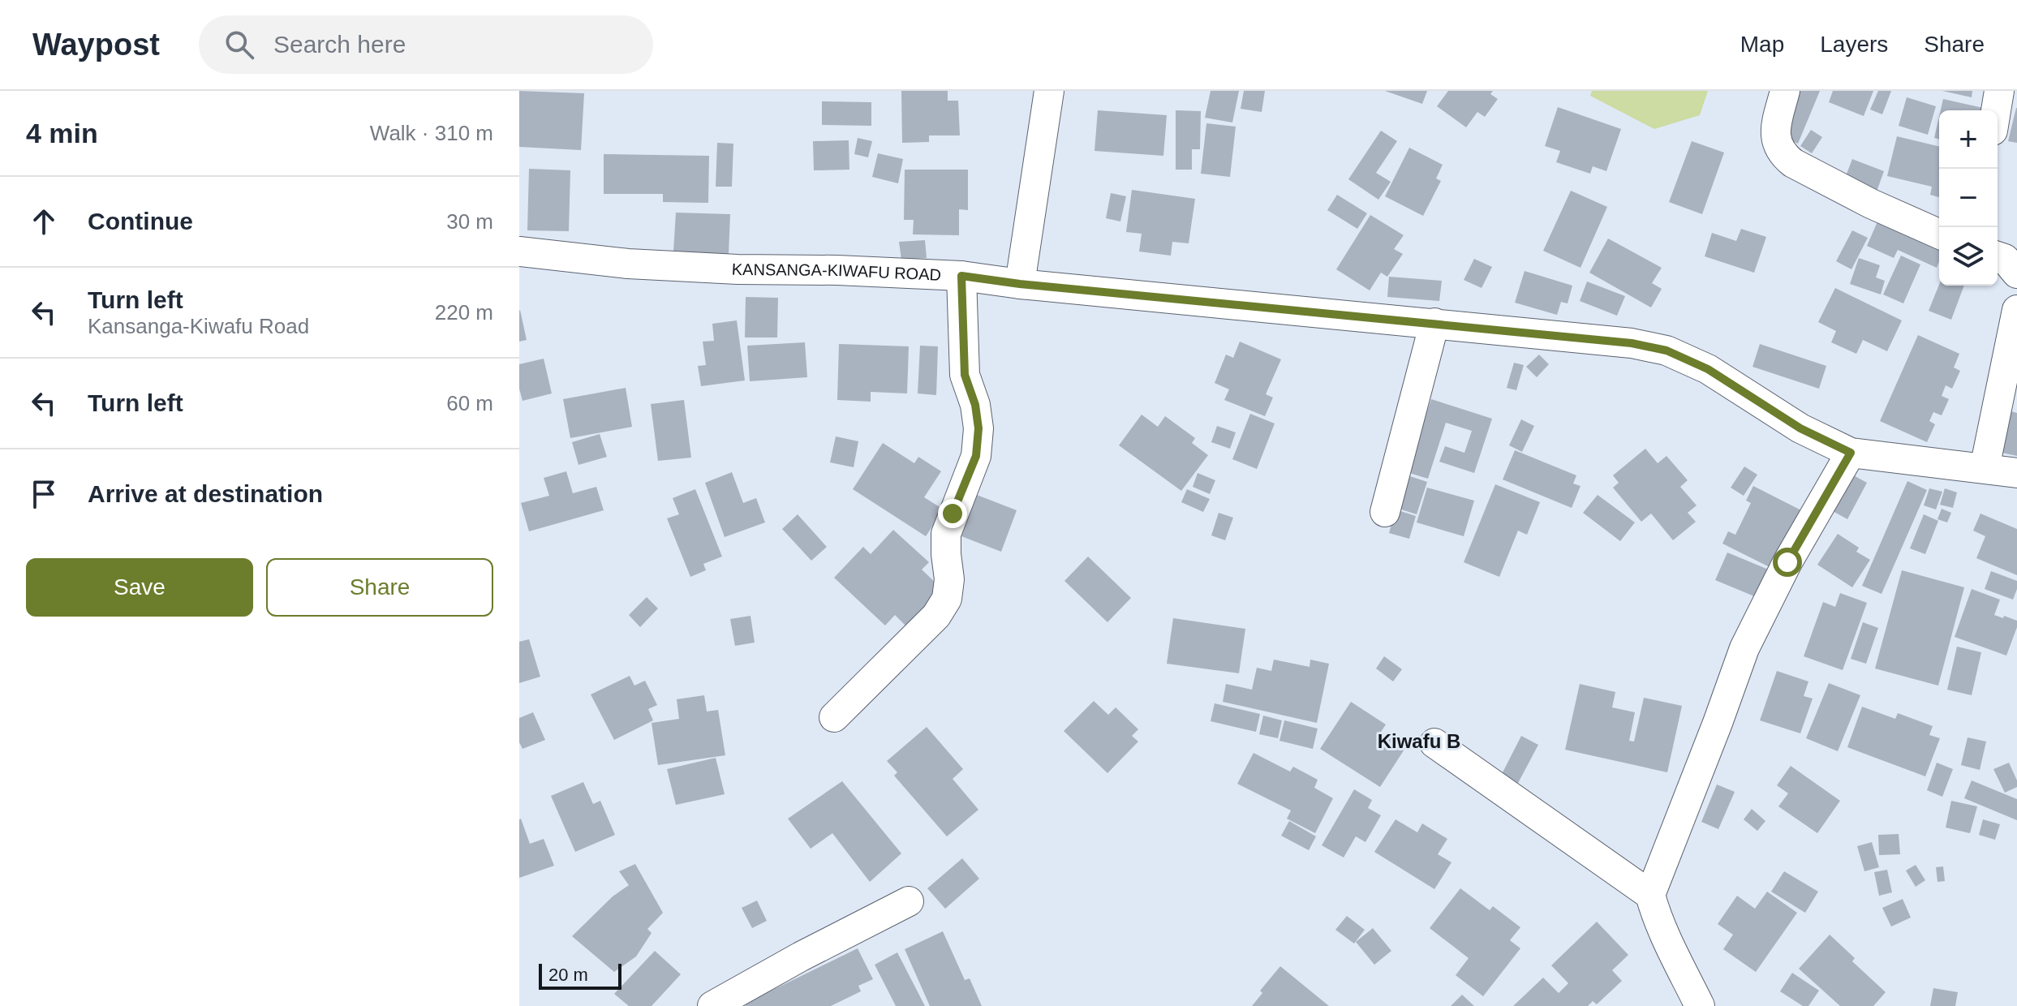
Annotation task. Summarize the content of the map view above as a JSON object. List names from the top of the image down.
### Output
{
  "streets": {
    "street": ["KANSANGA-KIWAFU ROAD"]
  },
  "districts": ["Kiwafu B"],
  "scale_bar": "20 m",
  "page": {
    "header": "Waypost",
    "search": "Search here",
    "nav": ["Map", "Layers", "Share"],
    "heading": ["4 min", "Walk · 310 m"],
    "map_buttons": ["+", "−"],
    "list": [
      ["Continue", "30 m"],
      ["Turn left", "Kansanga-Kiwafu Road", "220 m"],
      ["Turn left", "60 m"],
      "Arrive at destination"
    ],
    "buttons": ["Save", "Share"],
    "scale": "20 m"
  }
}
